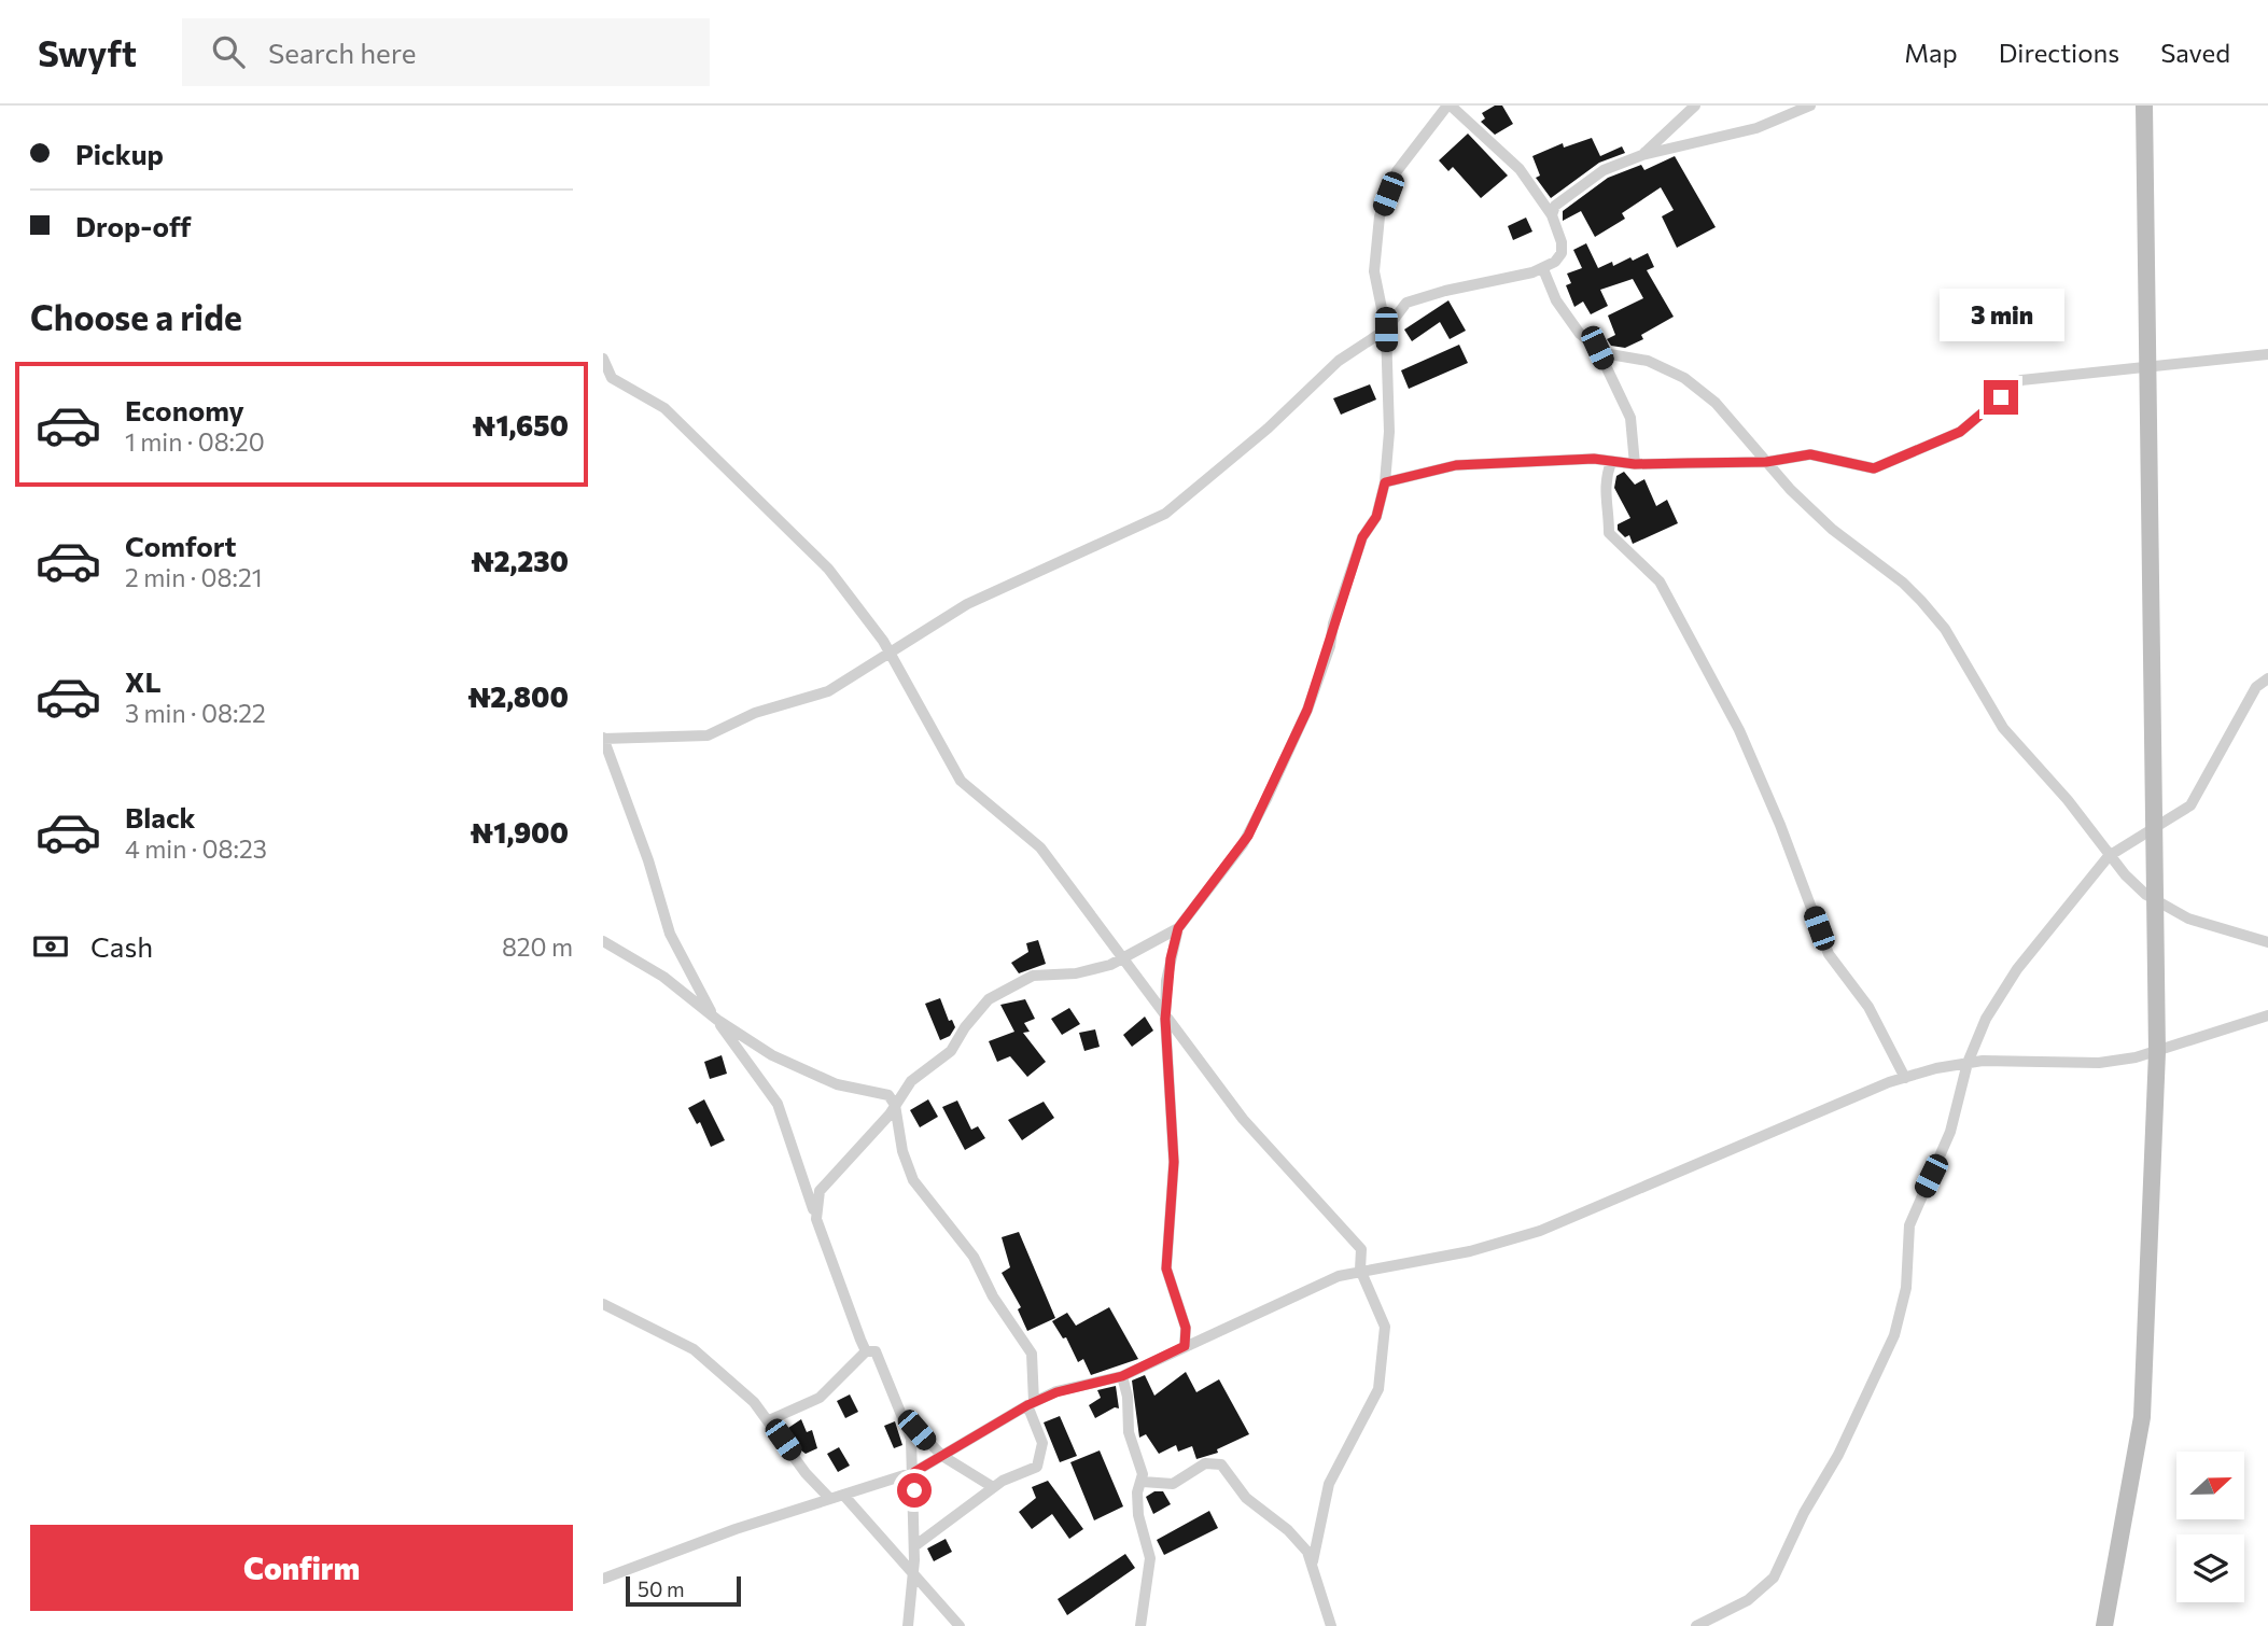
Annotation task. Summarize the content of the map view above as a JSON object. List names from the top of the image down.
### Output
{
  "scale_bar": "50 m",
  "north": "right",
  "page": {
    "header": "Swyft",
    "search": "Search here",
    "nav": ["Map", "Directions", "Saved"],
    "banner": ["Pickup", "Drop-off"],
    "heading": "Choose a ride",
    "bubble": "3 min",
    "list": [
      {
        "name": "Economy",
        "note": "1 min · 08:20",
        "value": "₦1,650"
      },
      {
        "name": "Comfort",
        "note": "2 min · 08:21",
        "value": "₦2,230"
      },
      {
        "name": "XL",
        "note": "3 min · 08:22",
        "value": "₦2,800"
      },
      {
        "name": "Black",
        "note": "4 min · 08:23",
        "value": "₦1,900"
      }
    ],
    "pay": ["Cash", "820 m"],
    "buttons": "Confirm",
    "scale": "50 m"
  }
}
